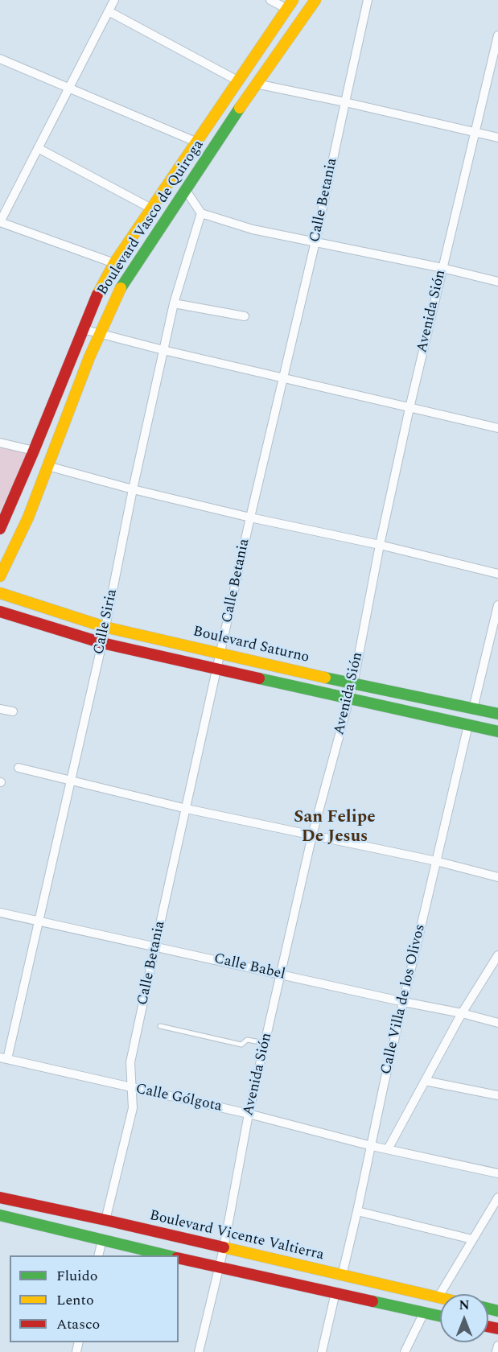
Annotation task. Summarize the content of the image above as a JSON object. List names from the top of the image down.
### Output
{
  "streets": {
    "street": [
      "Calle Betania",
      "Boulevard Vasco de Quiroga",
      "Avenida Sión",
      "Calle Siria",
      "Boulevard Saturno",
      "Calle Babel",
      "Calle Villa de los Olivos",
      "Calle Gólgota",
      "Boulevard Vicente Valtierra"
    ]
  },
  "crossings": [
    ["Calle Betania", "Boulevard Saturno"],
    ["Calle Betania", "Calle Babel"],
    ["Calle Betania", "Calle Gólgota"],
    ["Calle Betania", "Boulevard Vicente Valtierra"],
    ["Avenida Sión", "Boulevard Saturno"],
    ["Avenida Sión", "Calle Babel"],
    ["Avenida Sión", "Calle Gólgota"],
    ["Avenida Sión", "Boulevard Vicente Valtierra"],
    ["Calle Siria", "Boulevard Saturno"],
    ["Calle Siria", "Calle Babel"],
    ["Calle Siria", "Calle Gólgota"],
    ["Boulevard Saturno", "Calle Villa de los Olivos"],
    ["Calle Babel", "Calle Villa de los Olivos"],
    ["Calle Villa de los Olivos", "Calle Gólgota"],
    ["Calle Villa de los Olivos", "Boulevard Vicente Valtierra"]
  ],
  "districts": ["San Felipe De Jesus"],
  "legend": ["Fluido", "Lento", "Atasco"],
  "north": "top"
}
